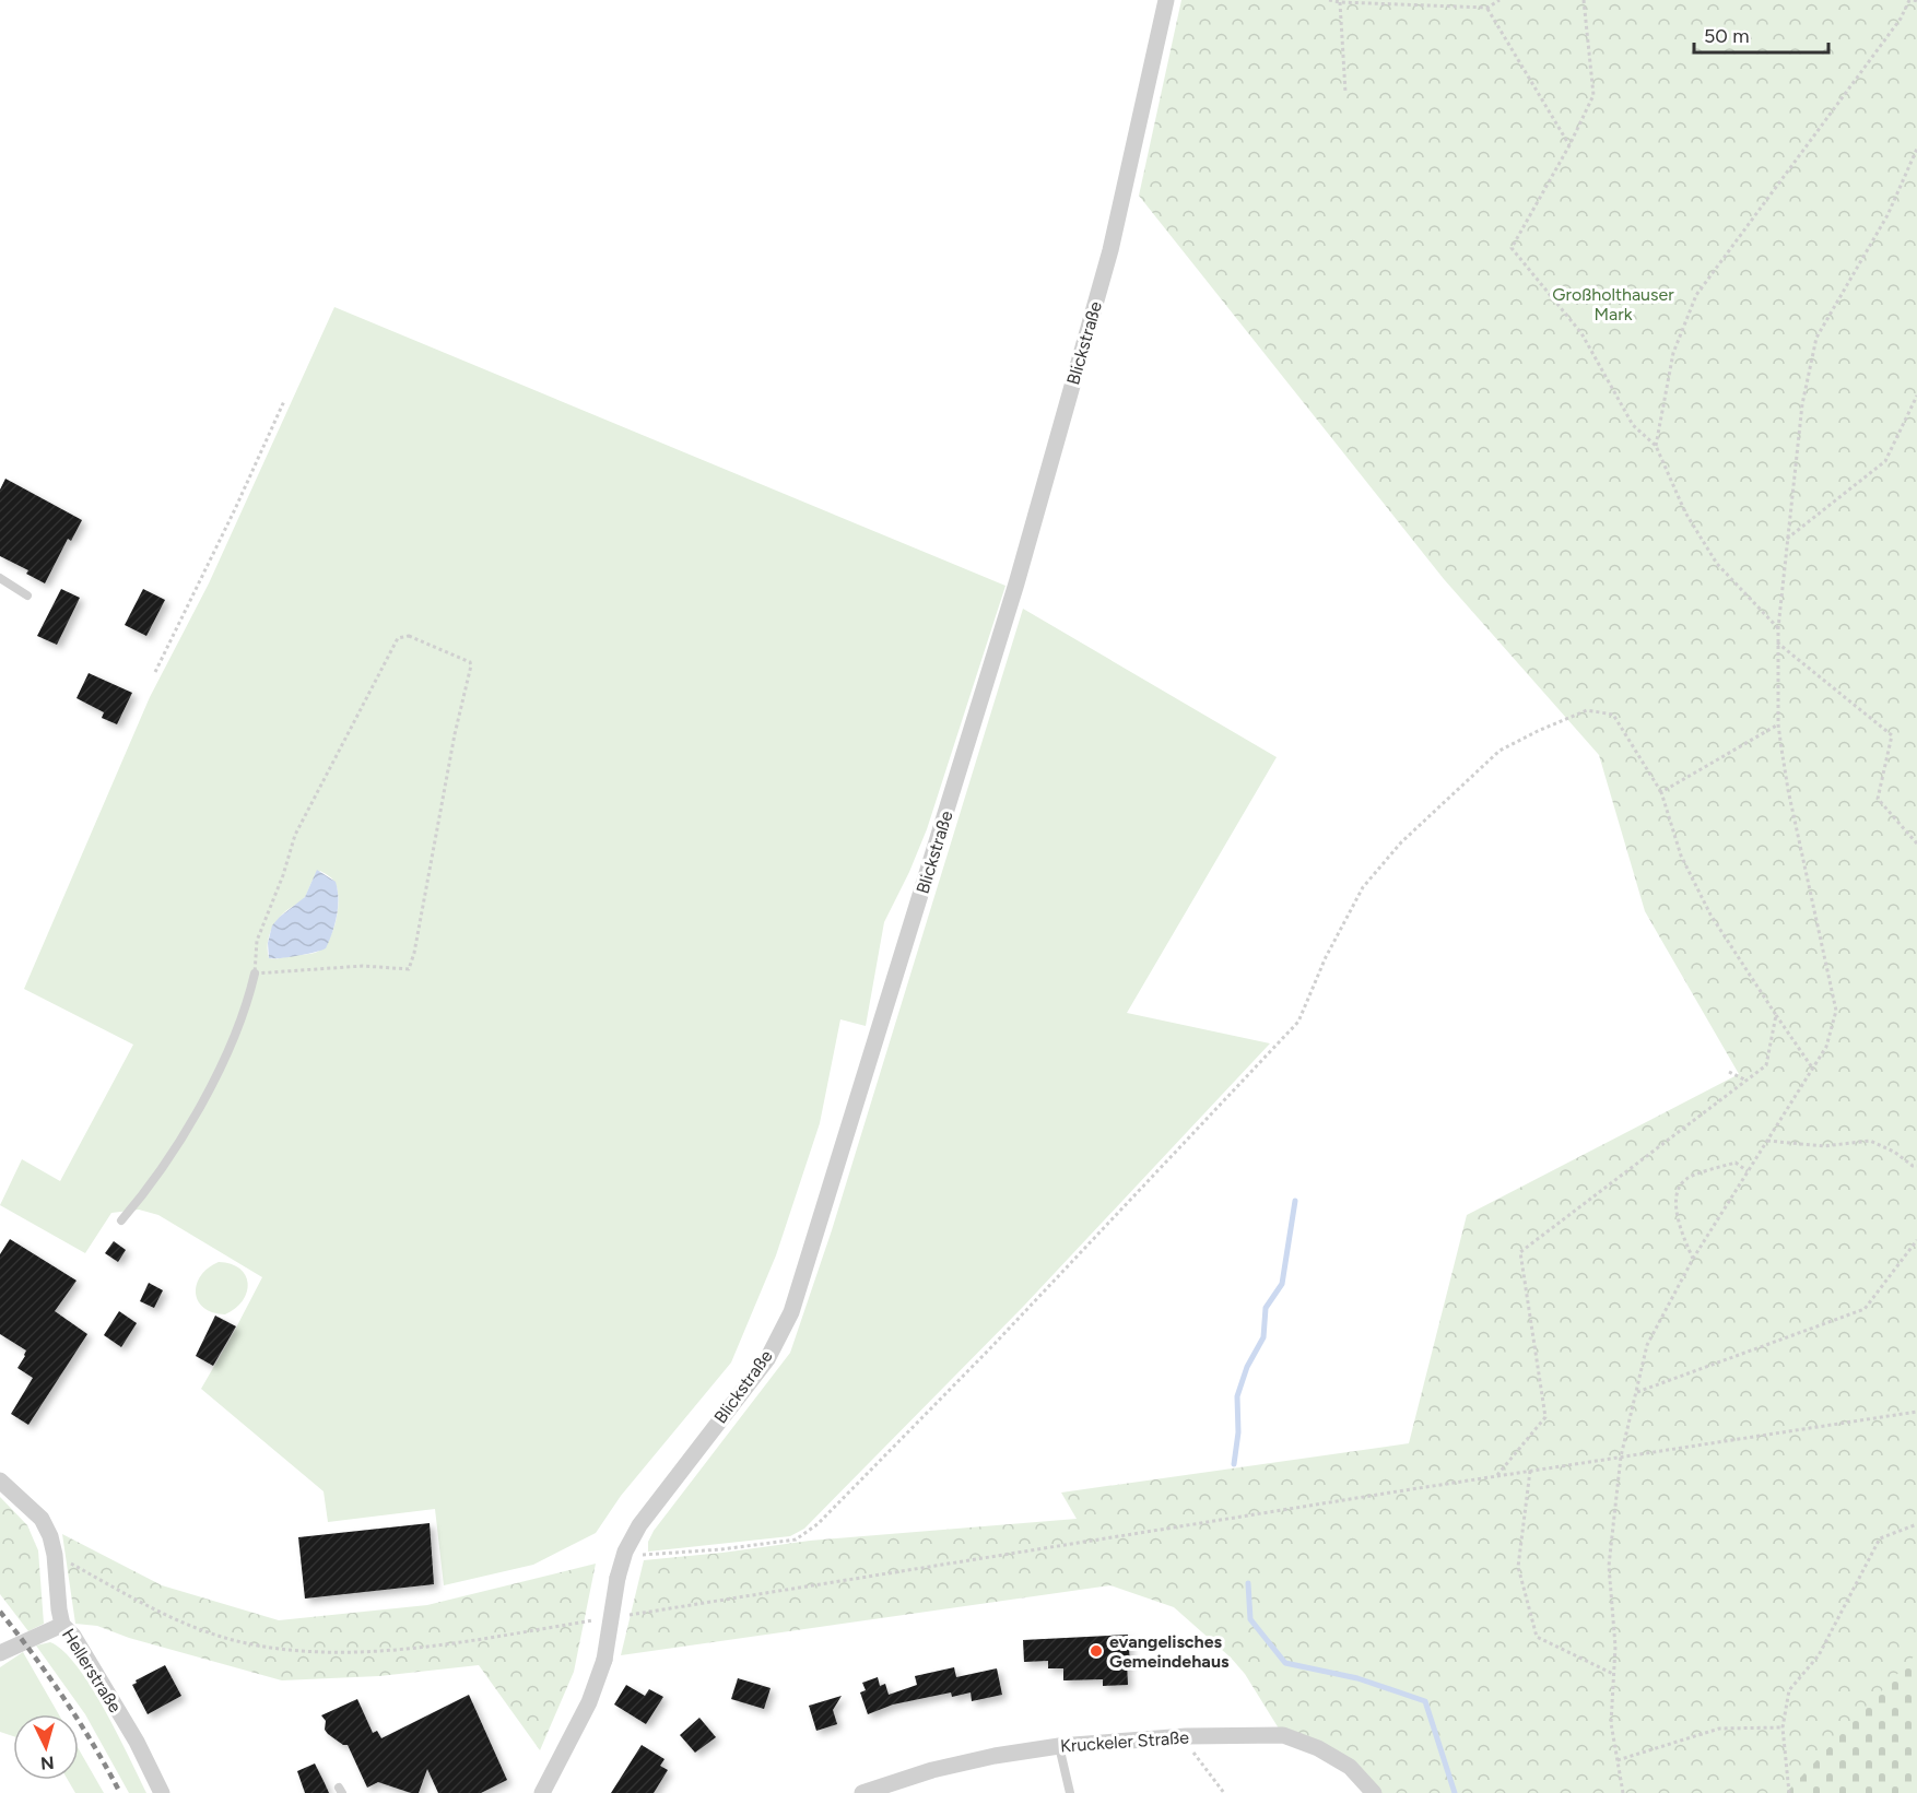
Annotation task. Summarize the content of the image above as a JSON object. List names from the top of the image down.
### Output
{
  "streets": {
    "street": ["Blickstraße", "Hellerstraße", "Kruckeler Straße"]
  },
  "parks": ["Großholthauser Mark"],
  "places": ["evangelisches Gemeindehaus"],
  "scale_bar": "50 m",
  "north": "bottom"
}
